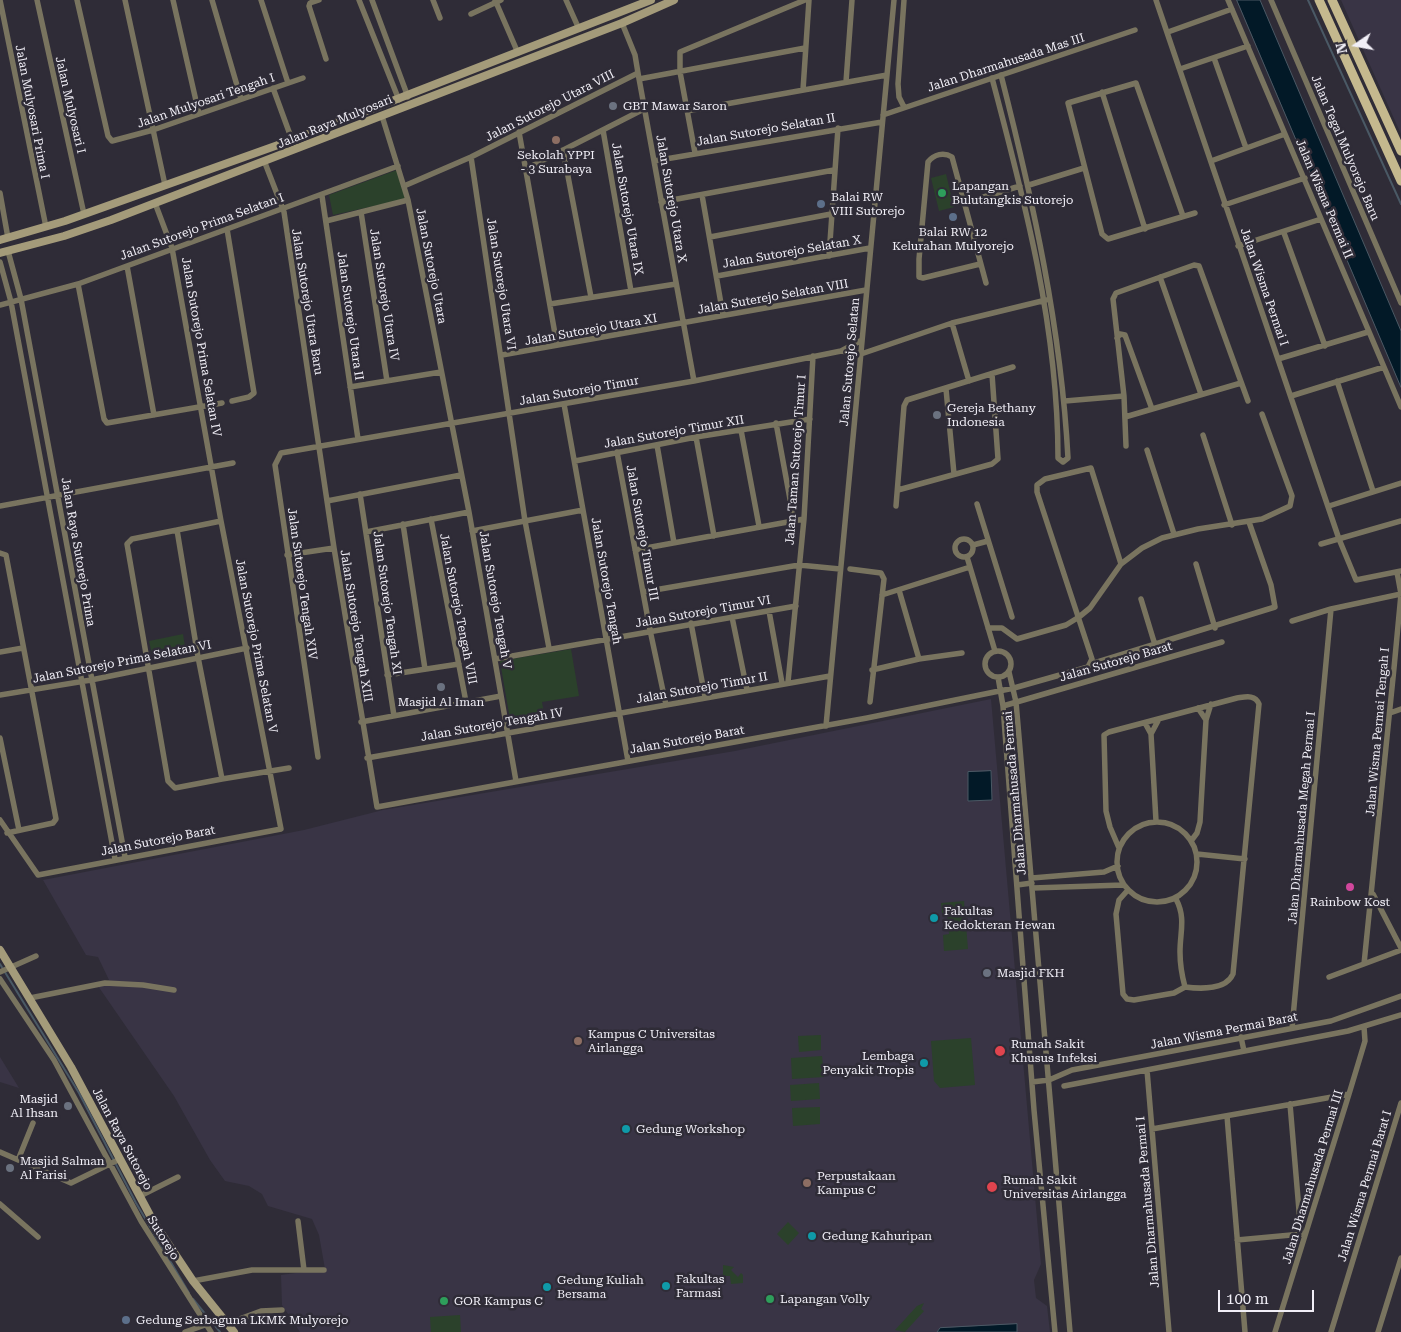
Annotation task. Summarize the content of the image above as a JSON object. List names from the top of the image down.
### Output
{
  "streets": {
    "main road": ["Jalan Raya Mulyosari", "Jalan Raya Sutorejo"],
    "street": [
      "Jalan Dharmahusada Mas III",
      "Jalan Mulyosari Tengah I",
      "Jalan Mulyosari I",
      "Jalan Sutorejo Utara VIII",
      "Jalan Mulyosari Prima I",
      "Jalan Sutorejo Selatan II",
      "Jalan Tegal Mulyorejo Baru",
      "Jalan Sutorejo Utara X",
      "Jalan Wisma Permai II",
      "Jalan Sutorejo Utara IX",
      "Jalan Sutorejo Prima Selatan I",
      "Jalan Sutorejo Selatan X",
      "Jalan Sutorejo Utara",
      "Jalan Sutorejo Utara VI",
      "Jalan Wisma Permai I",
      "Jalan Sutorejo Utara IV",
      "Jalan Suterejo Selatan VIII",
      "Jalan Sutorejo Utara Baru",
      "Jalan Sutorejo Utara II",
      "Jalan Sutorejo Utara XI",
      "Jalan Sutorejo Prima Selatan IV",
      "Jalan Sutorejo Selatan",
      "Jalan Sutorejo Timur",
      "Jalan Sutorejo Timur XII",
      "Jalan Taman Sutorejo Timur I",
      "Jalan Sutorejo Timur III",
      "Jalan Raya Sutorejo Prima",
      "Jalan Sutorejo Tengah",
      "Jalan Sutorejo Tengah XIV",
      "Jalan Sutorejo Tengah V",
      "Jalan Sutorejo Tengah XI",
      "Jalan Sutorejo Tengah VIII",
      "Jalan Sutorejo Timur VI",
      "Jalan Sutorejo Tengah XIII",
      "Jalan Sutorejo Prima Selatan V",
      "Jalan Sutorejo Prima Selatan VI",
      "Jalan Sutorejo Barat",
      "Jalan Sutorejo Timur II",
      "Jalan Sutorejo Tengah IV",
      "Jalan Wisma Permai Tengah I",
      "Jalan Dharmahusada Permai",
      "Jalan Dharmahusada Megah Permai I",
      "Jalan Wisma Permai Barat",
      "Jalan Dharmahusada Permai III",
      "Jalan Wisma Permai Barat I",
      "Jalan Dharmahusada Permai I",
      "Sutorejo"
    ]
  },
  "crossings": [
    ["Jalan Dharmahusada Mas III", "Jalan Sutorejo Selatan"],
    ["Jalan Mulyosari I", "Jalan Raya Mulyosari"],
    ["Jalan Sutorejo Utara VIII", "Jalan Sutorejo Utara X"],
    ["Jalan Sutorejo Utara VIII", "Jalan Sutorejo Utara"],
    ["Jalan Sutorejo Utara VIII", "Jalan Sutorejo Utara VI"],
    ["Jalan Mulyosari Prima I", "Jalan Raya Mulyosari"],
    ["Jalan Raya Mulyosari", "Jalan Sutorejo Utara X"],
    ["Jalan Raya Mulyosari", "Jalan Sutorejo Utara"],
    ["Jalan Raya Mulyosari", "Jalan Sutorejo Utara Baru"],
    ["Jalan Raya Mulyosari", "Jalan Sutorejo Prima Selatan IV"],
    ["Jalan Raya Mulyosari", "Jalan Raya Sutorejo Prima"],
    ["Jalan Sutorejo Selatan II", "Jalan Sutorejo Utara X"],
    ["Jalan Sutorejo Selatan II", "Jalan Sutorejo Selatan"],
    ["Jalan Sutorejo Utara X", "Jalan Suterejo Selatan VIII"],
    ["Jalan Sutorejo Utara X", "Jalan Sutorejo Utara XI"],
    ["Jalan Sutorejo Utara X", "Jalan Sutorejo Timur"],
    ["Jalan Sutorejo Prima Selatan I", "Jalan Sutorejo Utara"],
    ["Jalan Sutorejo Prima Selatan I", "Jalan Sutorejo Utara Baru"],
    ["Jalan Sutorejo Prima Selatan I", "Jalan Sutorejo Utara II"],
    ["Jalan Sutorejo Prima Selatan I", "Jalan Sutorejo Prima Selatan IV"],
    ["Jalan Sutorejo Prima Selatan I", "Jalan Raya Sutorejo Prima"],
    ["Jalan Sutorejo Selatan X", "Jalan Sutorejo Selatan"],
    ["Jalan Sutorejo Utara", "Jalan Sutorejo Timur"],
    ["Jalan Sutorejo Utara", "Jalan Sutorejo Tengah V"],
    ["Jalan Sutorejo Utara VI", "Jalan Sutorejo Utara XI"],
    ["Jalan Sutorejo Utara VI", "Jalan Sutorejo Timur"],
    ["Jalan Sutorejo Utara VI", "Jalan Sutorejo Timur VI"],
    ["Jalan Wisma Permai I", "Jalan Wisma Permai Tengah I"],
    ["Jalan Suterejo Selatan VIII", "Jalan Sutorejo Utara XI"],
    ["Jalan Suterejo Selatan VIII", "Jalan Sutorejo Selatan"],
    ["Jalan Sutorejo Utara Baru", "Jalan Sutorejo Timur"],
    ["Jalan Sutorejo Utara Baru", "Jalan Sutorejo Tengah XIV"],
    ["Jalan Sutorejo Utara Baru", "Jalan Sutorejo Tengah XIII"],
    ["Jalan Sutorejo Prima Selatan IV", "Jalan Sutorejo Prima Selatan V"],
    ["Jalan Sutorejo Selatan", "Jalan Sutorejo Timur"],
    ["Jalan Sutorejo Selatan", "Jalan Sutorejo Barat"],
    ["Jalan Sutorejo Selatan", "Jalan Sutorejo Timur II"],
    ["Jalan Sutorejo Timur", "Jalan Taman Sutorejo Timur I"],
    ["Jalan Sutorejo Timur", "Jalan Sutorejo Tengah"],
    ["Jalan Sutorejo Timur", "Jalan Sutorejo Tengah XIV"],
    ["Jalan Sutorejo Timur", "Jalan Sutorejo Tengah V"],
    ["Jalan Sutorejo Timur", "Jalan Sutorejo Tengah XIII"],
    ["Jalan Sutorejo Timur XII", "Jalan Taman Sutorejo Timur I"],
    ["Jalan Sutorejo Timur XII", "Jalan Sutorejo Timur III"],
    ["Jalan Sutorejo Timur XII", "Jalan Sutorejo Tengah"],
    ["Jalan Taman Sutorejo Timur I", "Jalan Sutorejo Timur VI"],
    ["Jalan Taman Sutorejo Timur I", "Jalan Sutorejo Timur II"],
    ["Jalan Sutorejo Timur III", "Jalan Sutorejo Timur VI"],
    ["Jalan Sutorejo Timur III", "Jalan Sutorejo Timur II"],
    ["Jalan Raya Sutorejo Prima", "Jalan Sutorejo Prima Selatan VI"],
    ["Jalan Raya Sutorejo Prima", "Jalan Sutorejo Barat"],
    ["Jalan Sutorejo Tengah", "Jalan Sutorejo Timur VI"],
    ["Jalan Sutorejo Tengah", "Jalan Sutorejo Barat"],
    ["Jalan Sutorejo Tengah", "Jalan Sutorejo Timur II"],
    ["Jalan Sutorejo Tengah", "Jalan Sutorejo Tengah IV"],
    ["Jalan Sutorejo Tengah XIV", "Jalan Sutorejo Tengah XIII"],
    ["Jalan Sutorejo Tengah V", "Jalan Sutorejo Timur VI"],
    ["Jalan Sutorejo Tengah V", "Jalan Sutorejo Barat"],
    ["Jalan Sutorejo Tengah V", "Jalan Sutorejo Tengah IV"],
    ["Jalan Sutorejo Tengah XIII", "Jalan Sutorejo Barat"],
    ["Jalan Sutorejo Tengah XIII", "Jalan Sutorejo Tengah IV"],
    ["Jalan Sutorejo Prima Selatan V", "Jalan Sutorejo Prima Selatan VI"],
    ["Jalan Sutorejo Prima Selatan V", "Jalan Sutorejo Barat"],
    ["Jalan Sutorejo Barat", "Jalan Dharmahusada Permai"],
    ["Jalan Sutorejo Timur II", "Jalan Sutorejo Tengah IV"],
    ["Jalan Dharmahusada Permai", "Jalan Wisma Permai Barat"],
    ["Jalan Dharmahusada Megah Permai I", "Jalan Wisma Permai Barat"],
    ["Jalan Raya Sutorejo", "Sutorejo"]
  ],
  "places": [
    "GBT Mawar Saron",
    "Sekolah YPPI - 3 Surabaya",
    "Lapangan Bulutangkis Sutorejo",
    "Balai RW VIII Sutorejo",
    "Balai RW 12 Kelurahan Mulyorejo",
    "Gereja Bethany Indonesia",
    "Masjid Al Iman",
    "Rainbow Kost",
    "Fakultas Kedokteran Hewan",
    "Masjid FKH",
    "Kampus C Universitas Airlangga",
    "Rumah Sakit Khusus Infeksi",
    "Lembaga Penyakit Tropis",
    "Masjid Al Ihsan",
    "Gedung Workshop",
    "Masjid Salman Al Farisi",
    "Perpustakaan Kampus C",
    "Rumah Sakit Universitas Airlangga",
    "Gedung Kahuripan",
    "Fakultas Farmasi",
    "Gedung Kuliah Bersama",
    "Lapangan Volly",
    "GOR Kampus C",
    "Gedung Serbaguna LKMK Mulyorejo"
  ],
  "scale_bar": "100 m",
  "north": "left"
}
